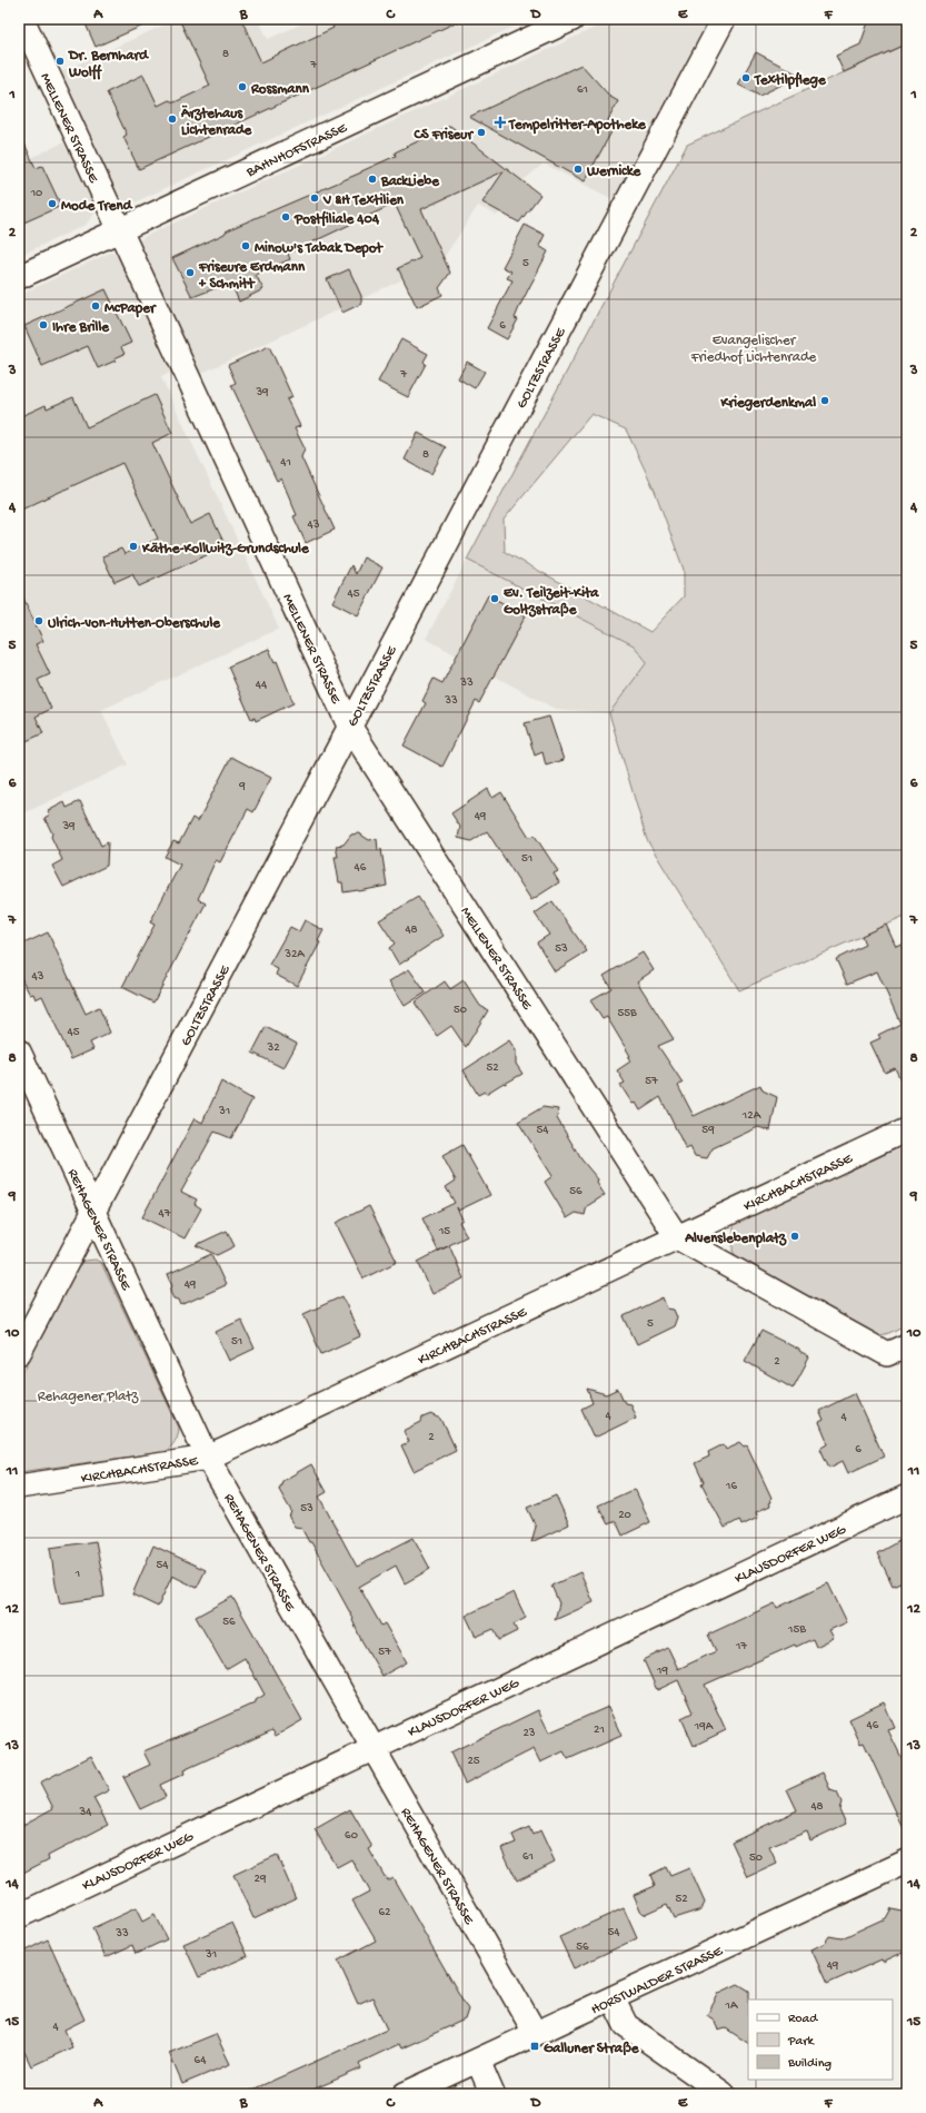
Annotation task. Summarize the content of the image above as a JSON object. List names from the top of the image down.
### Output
{
  "streets": {
    "street": [
      "MELLENER STRASSE",
      "BAHNHOFSTRASSE",
      "GOLTZSTRASSE",
      "KIRCHBACHSTRASSE",
      "REHAGENER STRASSE",
      "KLAUSDORFER WEG",
      "HORSTWALDER STRASSE"
    ]
  },
  "crossings": [
    ["MELLENER STRASSE", "BAHNHOFSTRASSE"],
    ["MELLENER STRASSE", "GOLTZSTRASSE"],
    ["MELLENER STRASSE", "KIRCHBACHSTRASSE"],
    ["GOLTZSTRASSE", "REHAGENER STRASSE"],
    ["KIRCHBACHSTRASSE", "REHAGENER STRASSE"],
    ["REHAGENER STRASSE", "KLAUSDORFER WEG"],
    ["REHAGENER STRASSE", "HORSTWALDER STRASSE"]
  ],
  "parks": ["Evangelischer Friedhof Lichtenrade", "Rehagener Platz"],
  "places": {
    "other": [
      "Dr. Bernhard Wolff",
      "Textilpflege",
      "Rossmann",
      "Ärztehaus Lichtenrade",
      "CS Friseur",
      "Wernicke",
      "BackLiebe",
      "V &H Textilien",
      "Mode Trend",
      "Postfiliale 404",
      "Minow's Tabak Depot",
      "Friseure Erdmann + Schmitt",
      "McPaper",
      "Ihre Brille",
      "Kriegerdenkmal",
      "Käthe-Kollwitz-Grundschule",
      "Ev. Teilzeit-Kita Goltzstraße",
      "Ulrich-von-Hutten-Oberschule",
      "Alvenslebenplatz"
    ],
    "health": ["Tempelritter-Apotheke"],
    "transit": ["Galluner Straße"]
  },
  "house_numbers": [
    "8",
    "7",
    "61",
    "10",
    "5",
    "6",
    "7",
    "39",
    "8",
    "41",
    "43",
    "45",
    "33",
    "44",
    "33",
    "9",
    "49",
    "39",
    "51",
    "46",
    "48",
    "53",
    "32A",
    "43",
    "50",
    "55B",
    "45",
    "32",
    "52",
    "57",
    "31",
    "12A",
    "54",
    "59",
    "56",
    "47",
    "15",
    "49",
    "5",
    "51",
    "2",
    "4",
    "4",
    "2",
    "6",
    "16",
    "53",
    "20",
    "54",
    "1",
    "56",
    "15B",
    "17",
    "57",
    "19",
    "46",
    "19A",
    "21",
    "23",
    "25",
    "48",
    "34",
    "60",
    "61",
    "50",
    "29",
    "52",
    "62",
    "54",
    "33",
    "56",
    "31",
    "49",
    "1A",
    "4",
    "64"
  ],
  "legend": ["Road", "Park", "Building"],
  "grid": {
    "columns": [
      "A",
      "B",
      "C",
      "D",
      "E",
      "F"
    ],
    "rows": [
      "1",
      "2",
      "3",
      "4",
      "5",
      "6",
      "7",
      "8",
      "9",
      "10",
      "11",
      "12",
      "13",
      "14",
      "15"
    ]
  }
}
